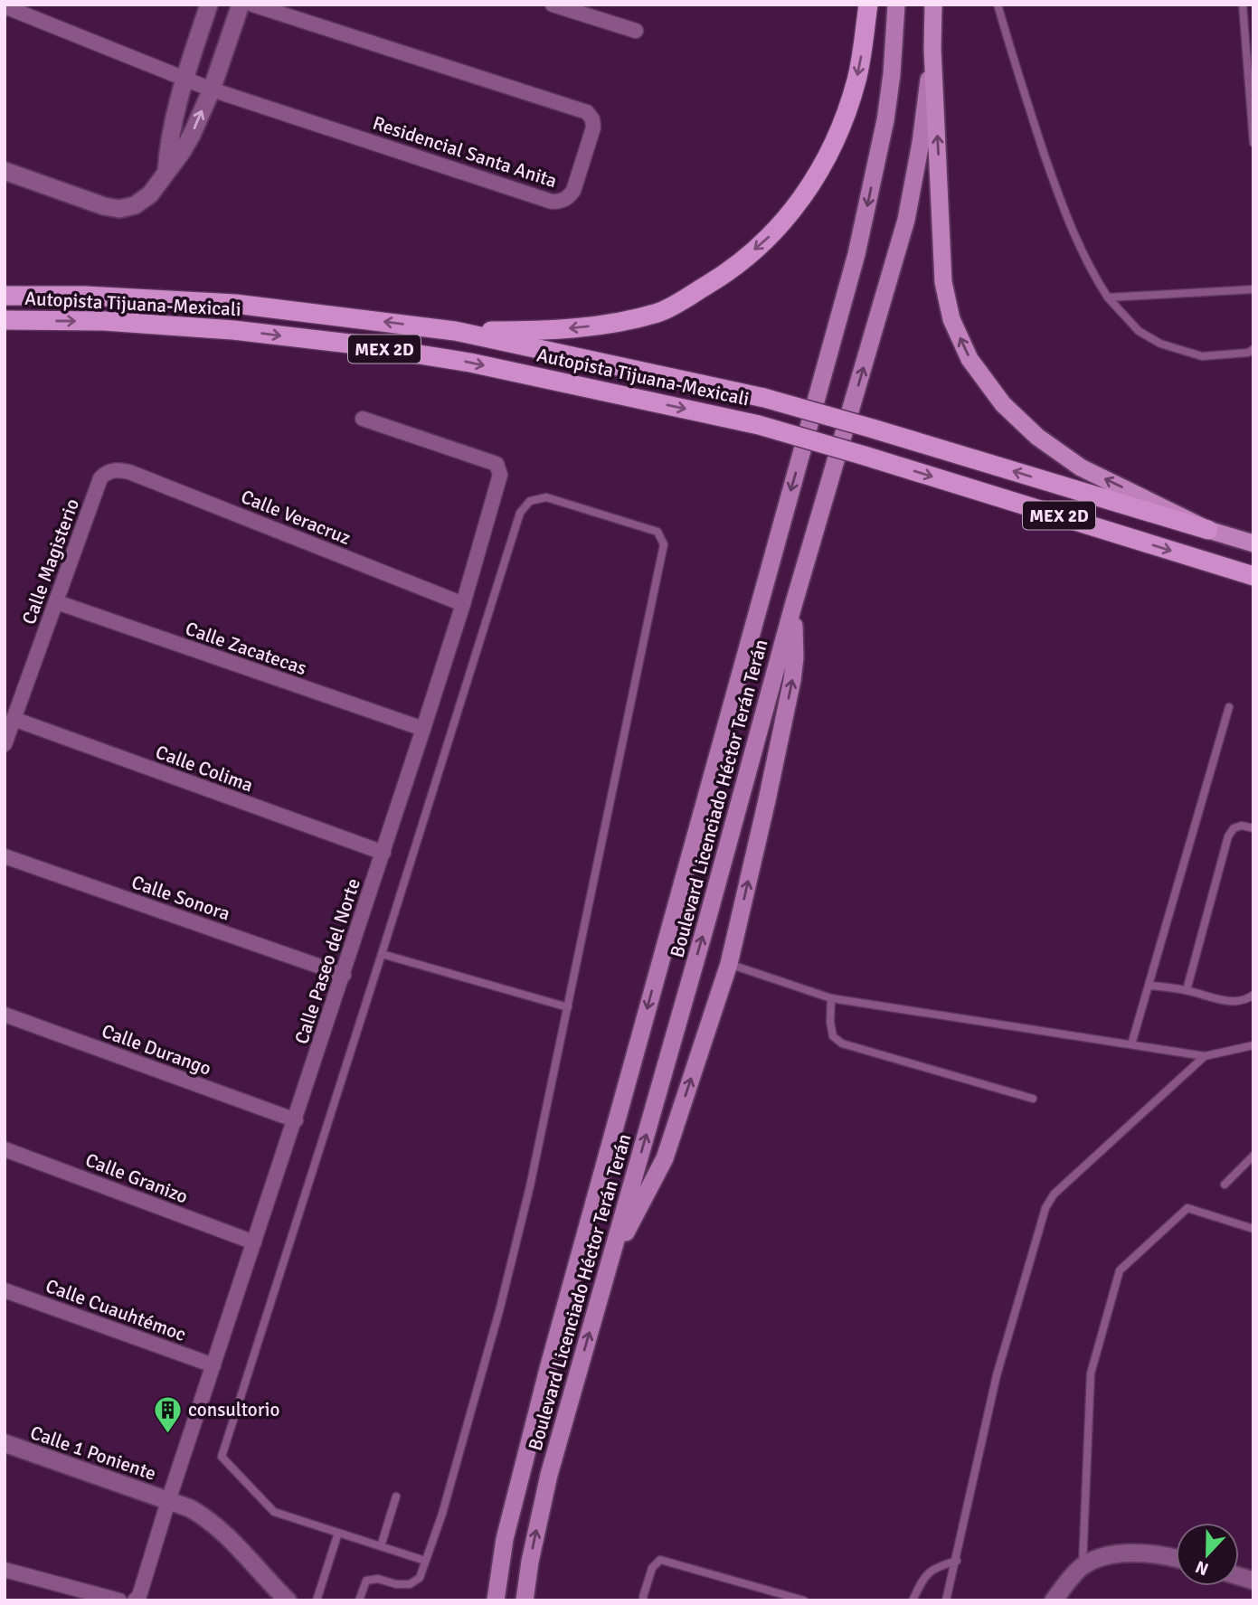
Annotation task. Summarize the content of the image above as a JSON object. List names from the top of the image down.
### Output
{
  "streets": {
    "highway": ["Autopista Tijuana-Mexicali", "MEX 2D", "Boulevard Licenciado Héctor Terán Terán"],
    "street": [
      "Residencial Santa Anita",
      "Calle Veracruz",
      "Calle Magisterio",
      "Calle Zacatecas",
      "Calle Colima",
      "Calle Sonora",
      "Calle Paseo del Norte",
      "Calle Durango",
      "Calle Granizo",
      "Calle Cuauhtémoc",
      "Calle 1 Poniente"
    ]
  },
  "crossings": [
    ["Autopista Tijuana-Mexicali", "MEX 2D"],
    ["Calle Veracruz", "Calle Magisterio"],
    ["Calle Veracruz", "Calle Paseo del Norte"],
    ["Calle Magisterio", "Calle Zacatecas"],
    ["Calle Magisterio", "Calle Colima"],
    ["Calle Zacatecas", "Calle Paseo del Norte"],
    ["Calle Colima", "Calle Paseo del Norte"],
    ["Calle Sonora", "Calle Paseo del Norte"],
    ["Calle Paseo del Norte", "Calle Durango"],
    ["Calle Paseo del Norte", "Calle Granizo"],
    ["Calle Paseo del Norte", "Calle Cuauhtémoc"],
    ["Calle Paseo del Norte", "Calle 1 Poniente"]
  ],
  "places": {
    "building": ["consultorio"]
  },
  "north": "bottom"
}
